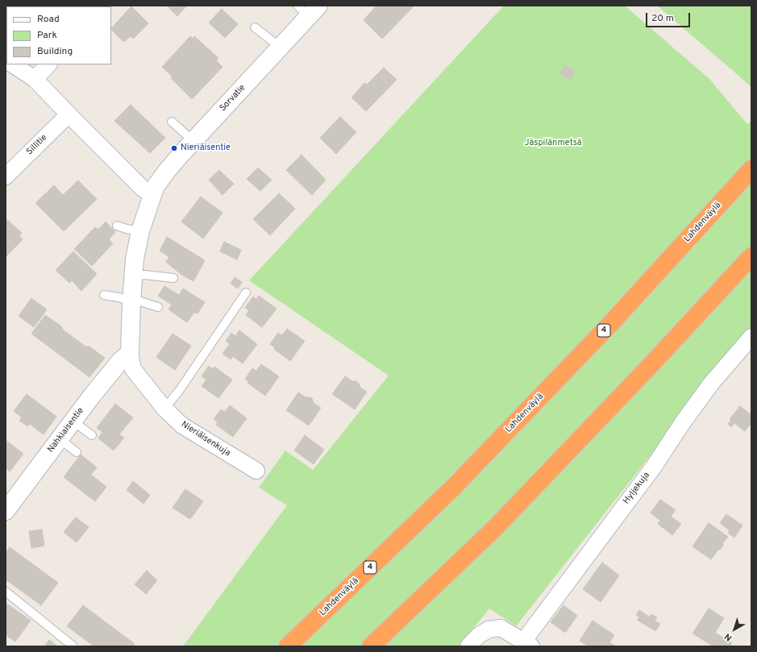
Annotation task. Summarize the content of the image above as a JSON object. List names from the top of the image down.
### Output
{
  "streets": {
    "highway": ["Lahdenväylä", "4"],
    "street": [
      "Sorvatie",
      "Sillitie",
      "Nahkiaisentie",
      "Nieriäisenkuja",
      "Hyljekuja"
    ]
  },
  "crossings": [
    ["Nahkiaisentie", "Nieriäisenkuja"]
  ],
  "parks": ["Jäspilänmetsä"],
  "places": ["Nieriäisentie"],
  "legend": ["Road", "Park", "Building"],
  "scale_bar": "20 m",
  "north": "bottom left"
}
